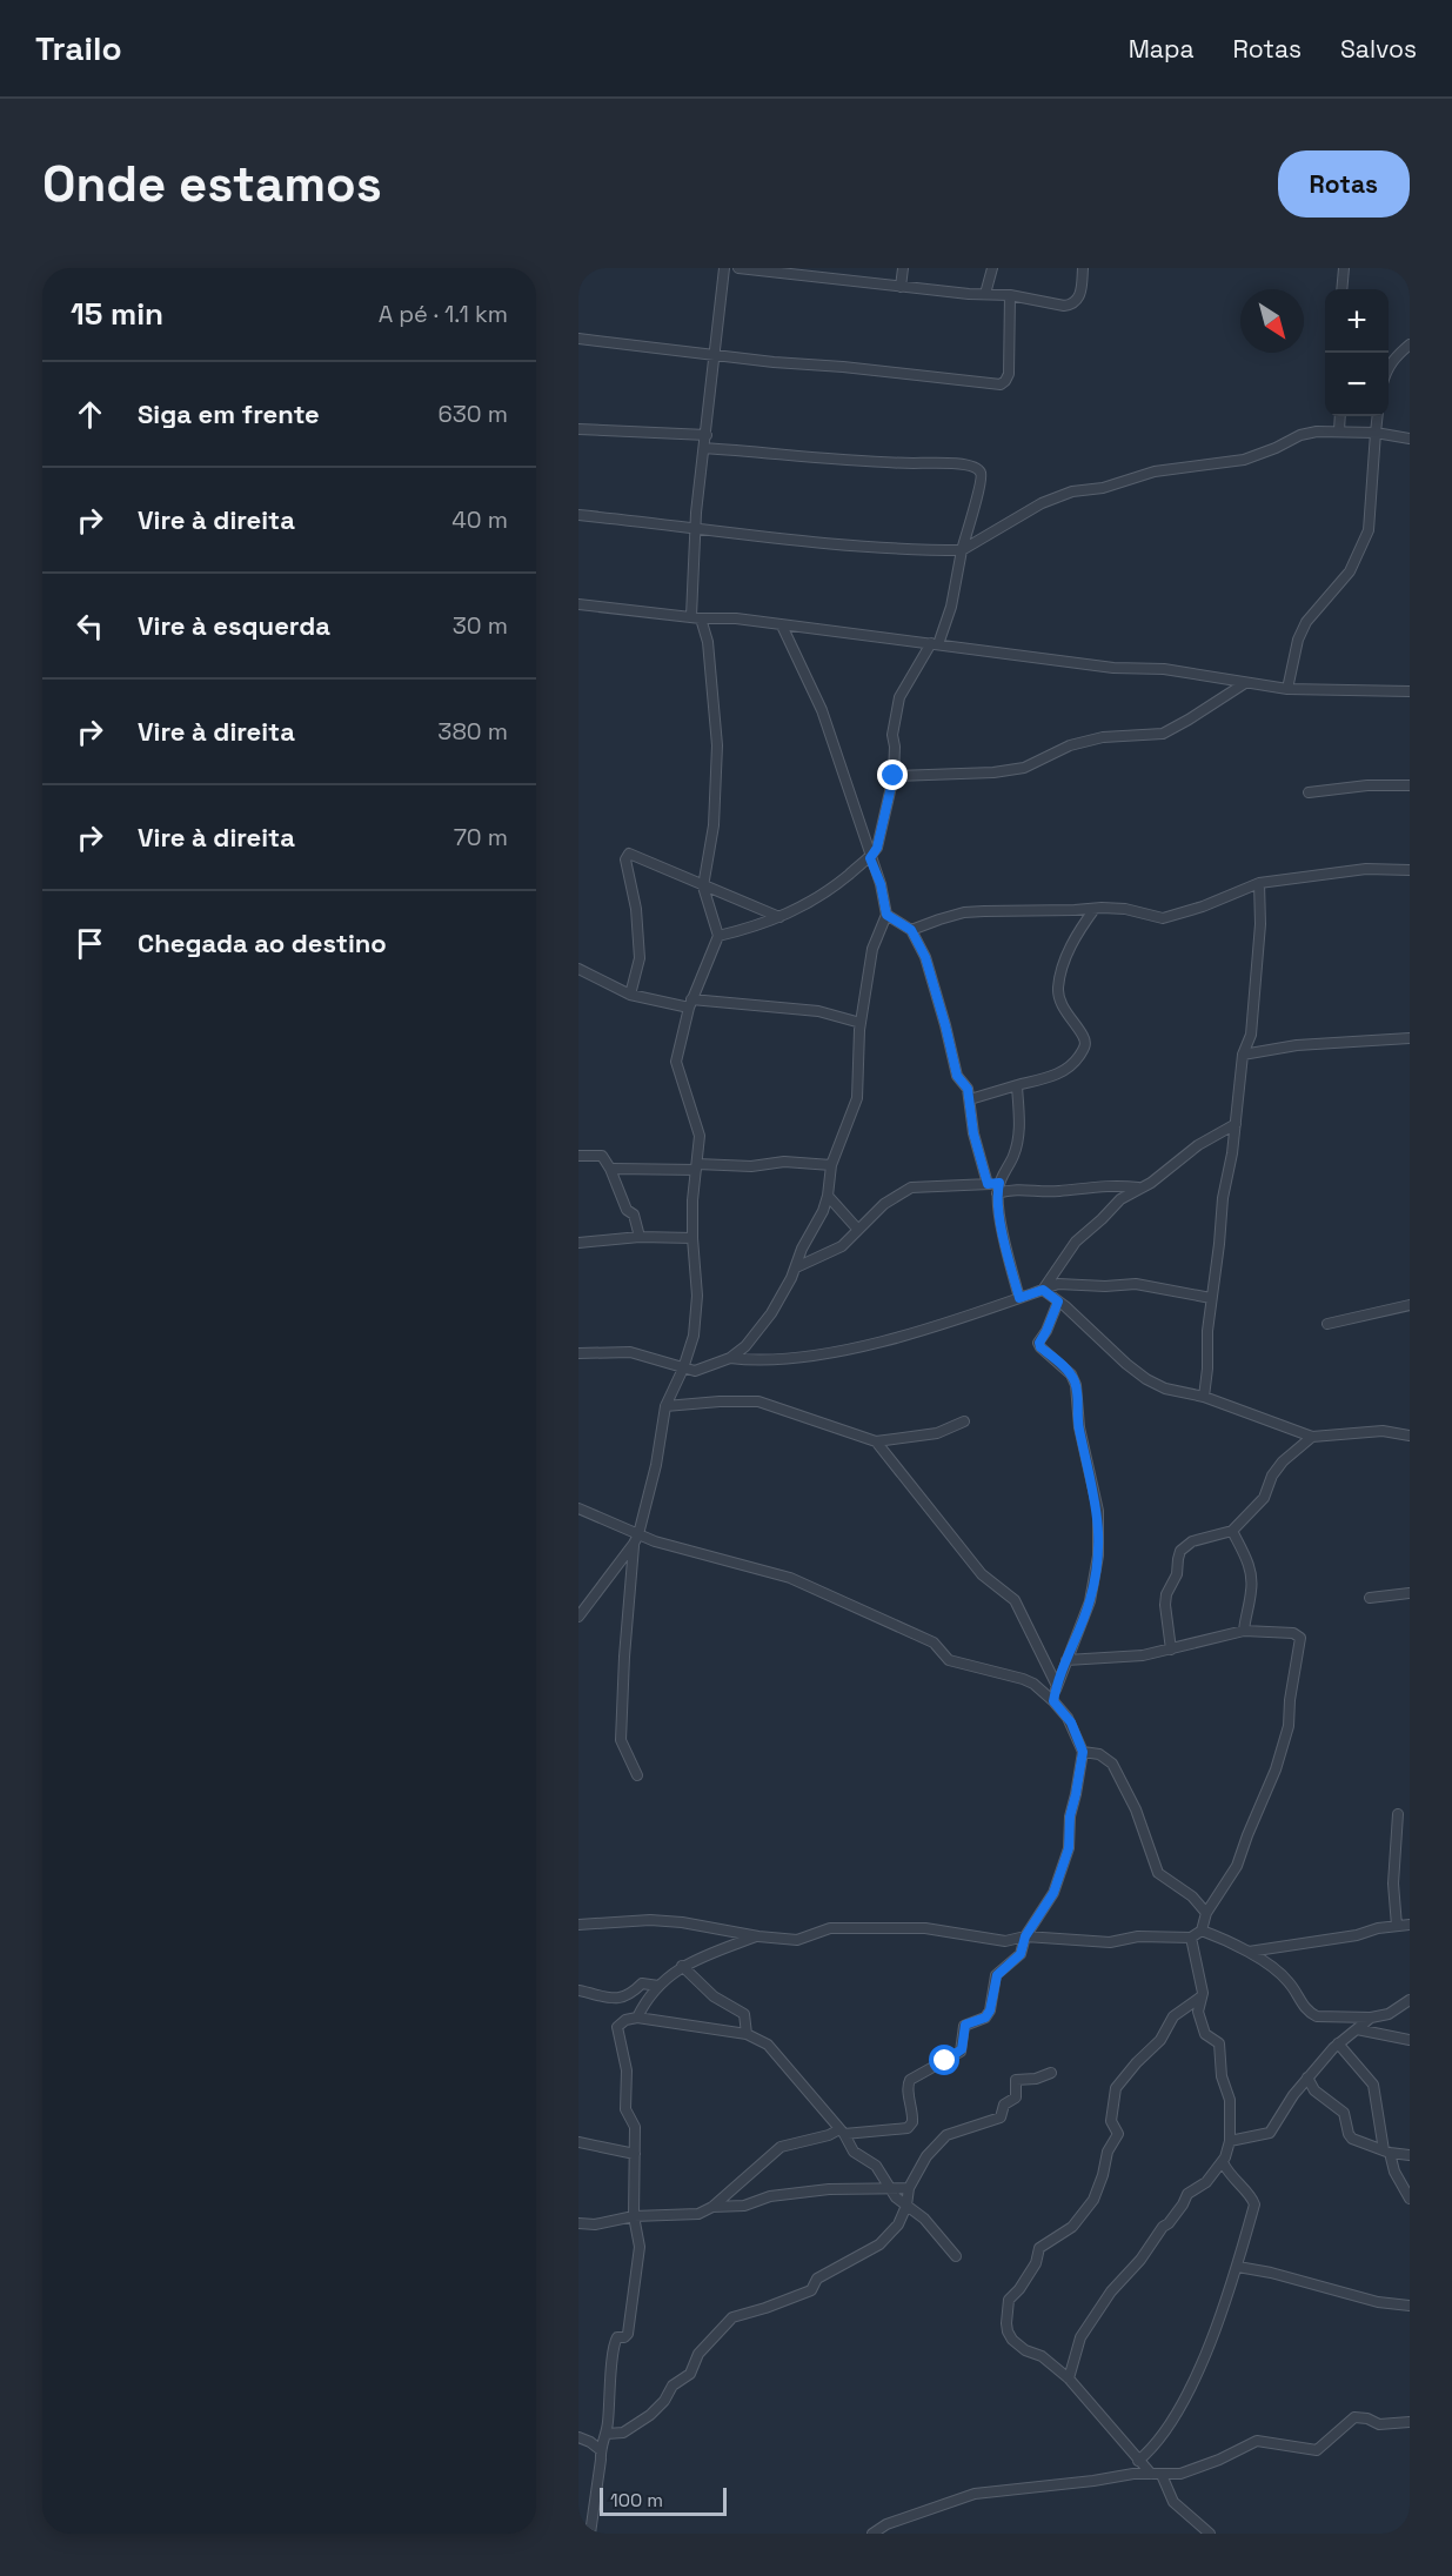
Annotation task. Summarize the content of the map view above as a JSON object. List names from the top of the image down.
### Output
{
  "scale_bar": "100 m",
  "north": "bottom right",
  "page": {
    "header": "Trailo",
    "nav": ["Mapa", "Rotas", "Salvos"],
    "buttons": "Rotas",
    "title": "Onde estamos",
    "heading": ["15 min", "A pé · 1.1 km"],
    "map_buttons": ["+", "−"],
    "list": [
      ["Siga em frente", "630 m"],
      ["Vire à direita", "40 m"],
      ["Vire à esquerda", "30 m"],
      ["Vire à direita", "380 m"],
      ["Vire à direita", "70 m"],
      "Chegada ao destino"
    ],
    "scale": "100 m"
  }
}
